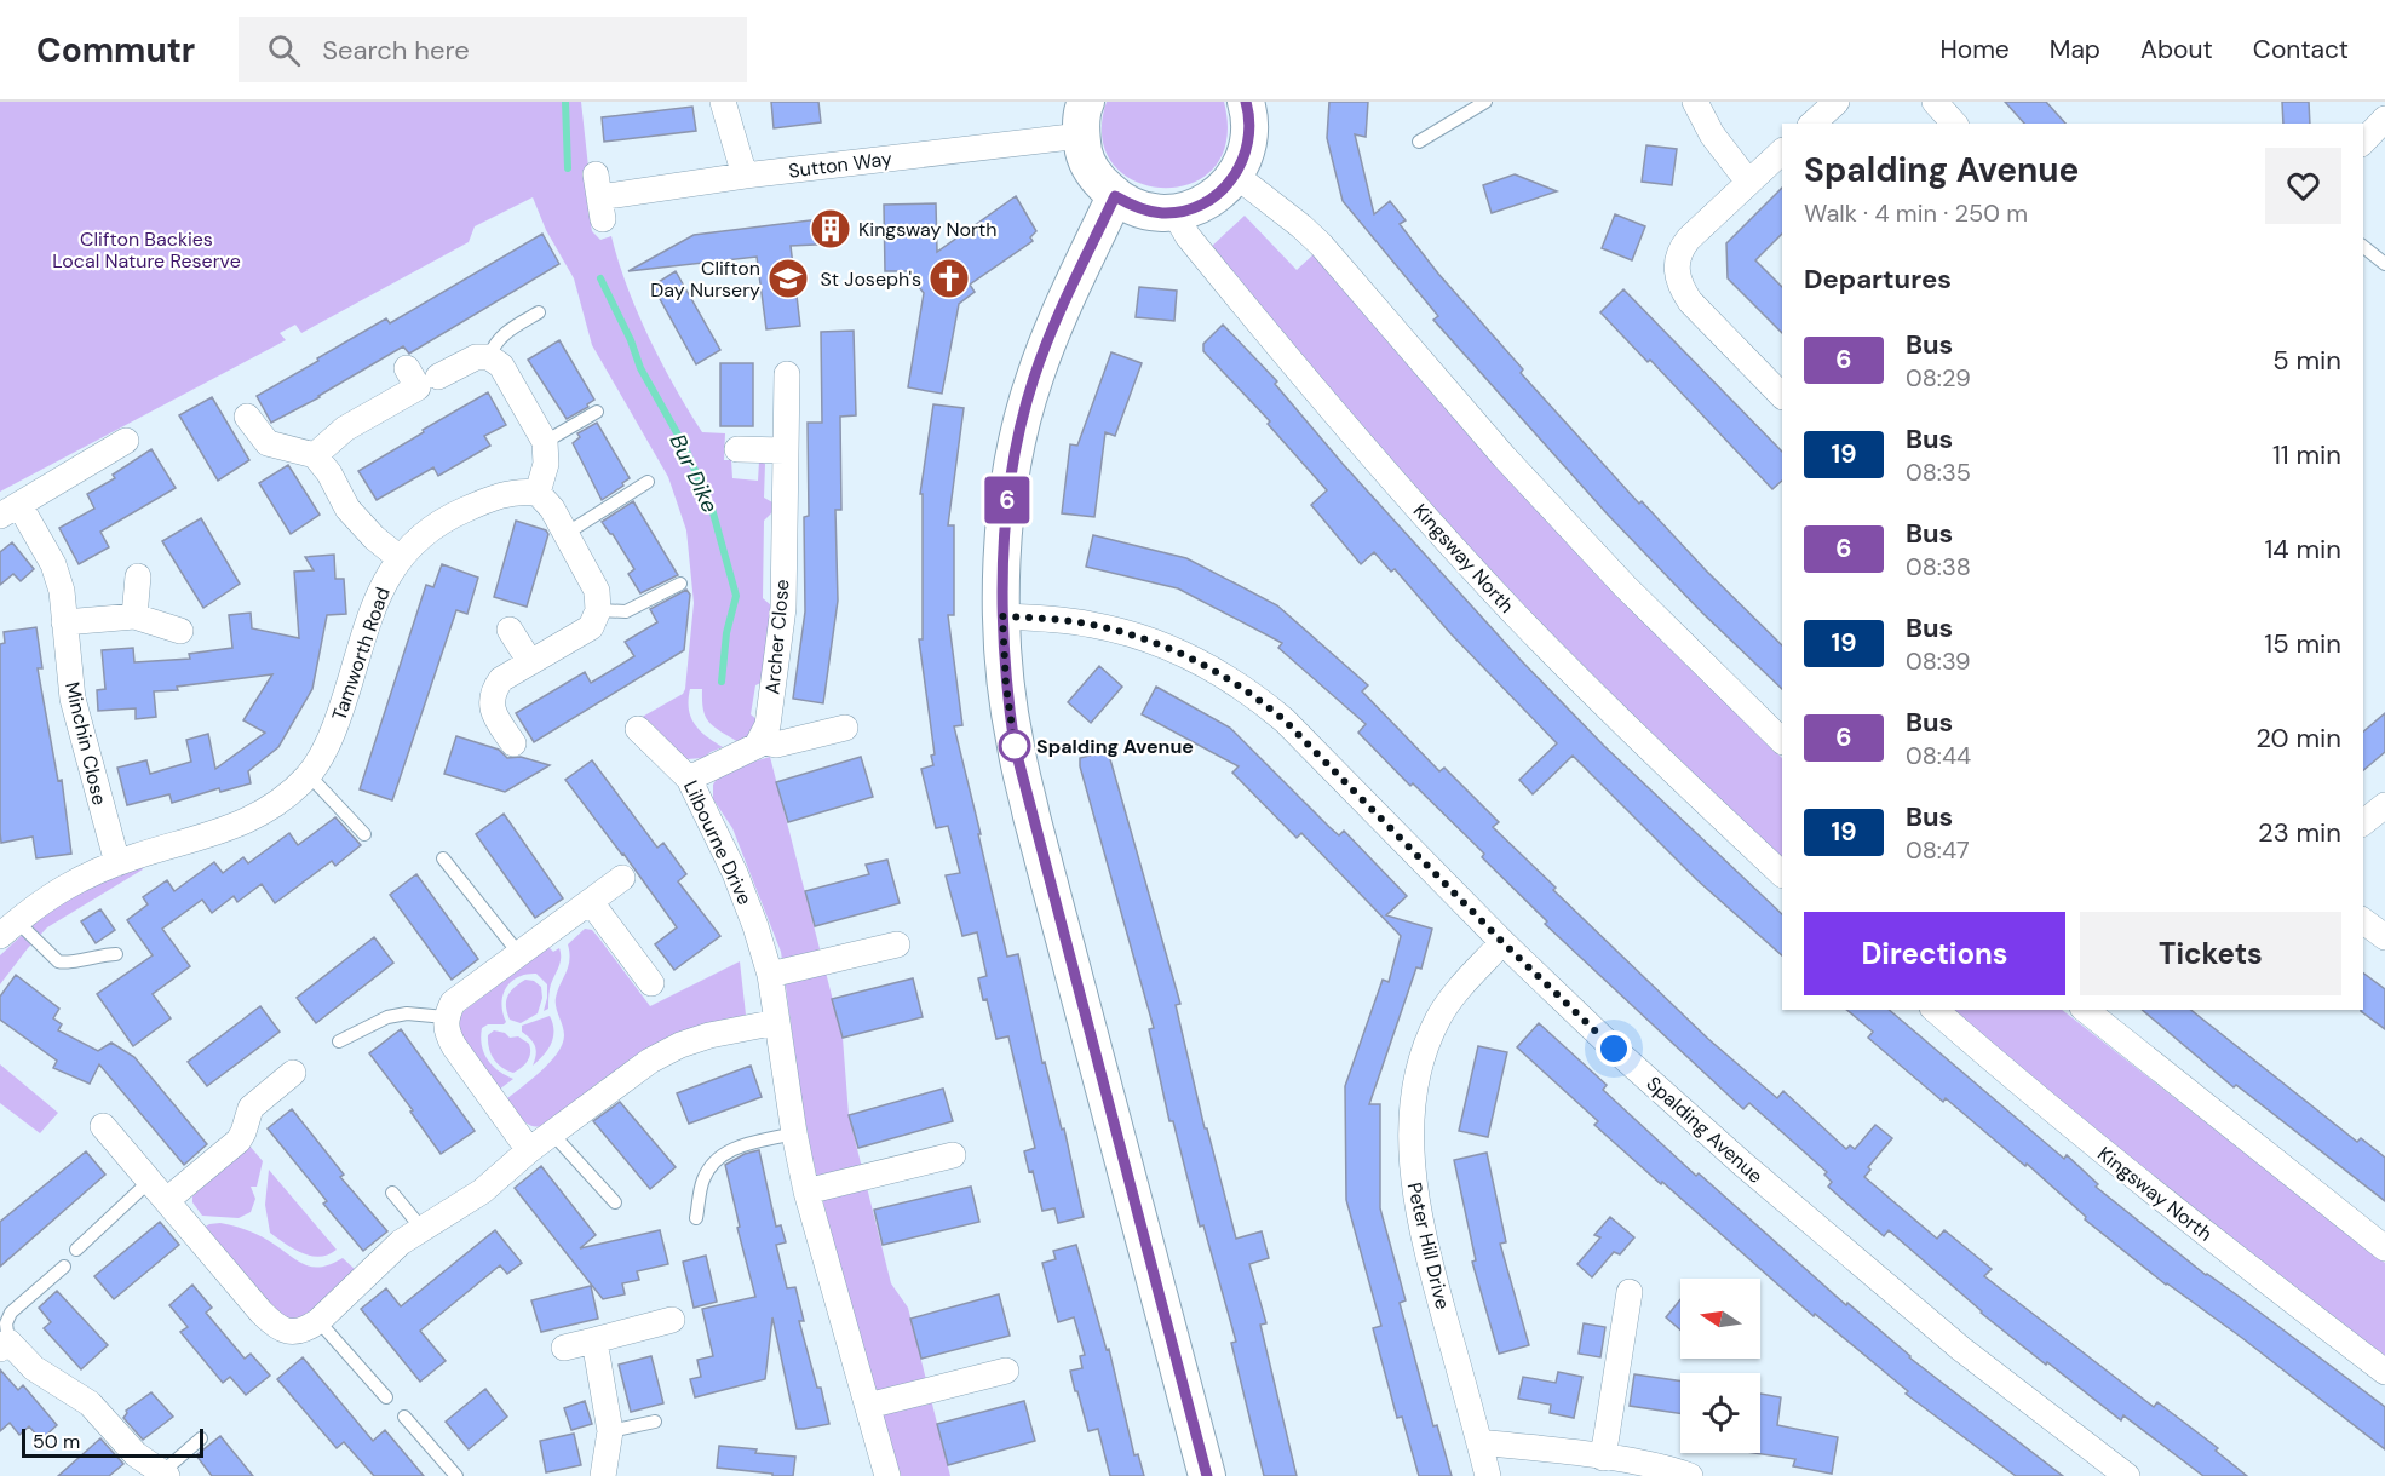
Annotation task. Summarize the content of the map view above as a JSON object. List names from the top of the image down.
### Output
{
  "streets": {
    "street": [
      "Sutton Way",
      "Kingsway North",
      "Archer Close",
      "Tamworth Road",
      "Minchin Close",
      "Lilbourne Drive",
      "Spalding Avenue",
      "Peter Hill Drive"
    ]
  },
  "crossings": [
    ["Tamworth Road", "Minchin Close"],
    ["Spalding Avenue", "Peter Hill Drive"]
  ],
  "water": ["Bur Dike"],
  "parks": ["Clifton Backies Local Nature Reserve"],
  "places": {
    "building": ["Kingsway North"],
    "school or university": ["Clifton Day Nursery"],
    "church": ["St Joseph's"],
    "other": ["Spalding Avenue"]
  },
  "lines": ["bus line 6"],
  "scale_bar": "50 m",
  "north": "left",
  "page": {
    "header": "Commutr",
    "search": "Search here",
    "nav": [
      "Home",
      "Map",
      "About",
      "Contact"
    ],
    "on_map": "6",
    "heading": [
      ["Spalding Avenue", "Walk · 4 min · 250 m"],
      "Departures"
    ],
    "list": [
      {
        "mark": "6",
        "name": "Bus",
        "note": "08:29",
        "value": "5 min"
      },
      {
        "mark": "19",
        "name": "Bus",
        "note": "08:35",
        "value": "11 min"
      },
      {
        "mark": "6",
        "name": "Bus",
        "note": "08:38",
        "value": "14 min"
      },
      {
        "mark": "19",
        "name": "Bus",
        "note": "08:39",
        "value": "15 min"
      },
      {
        "mark": "6",
        "name": "Bus",
        "note": "08:44",
        "value": "20 min"
      },
      {
        "mark": "19",
        "name": "Bus",
        "note": "08:47",
        "value": "23 min"
      }
    ],
    "buttons": ["Directions", "Tickets"],
    "scale": "50 m"
  }
}
